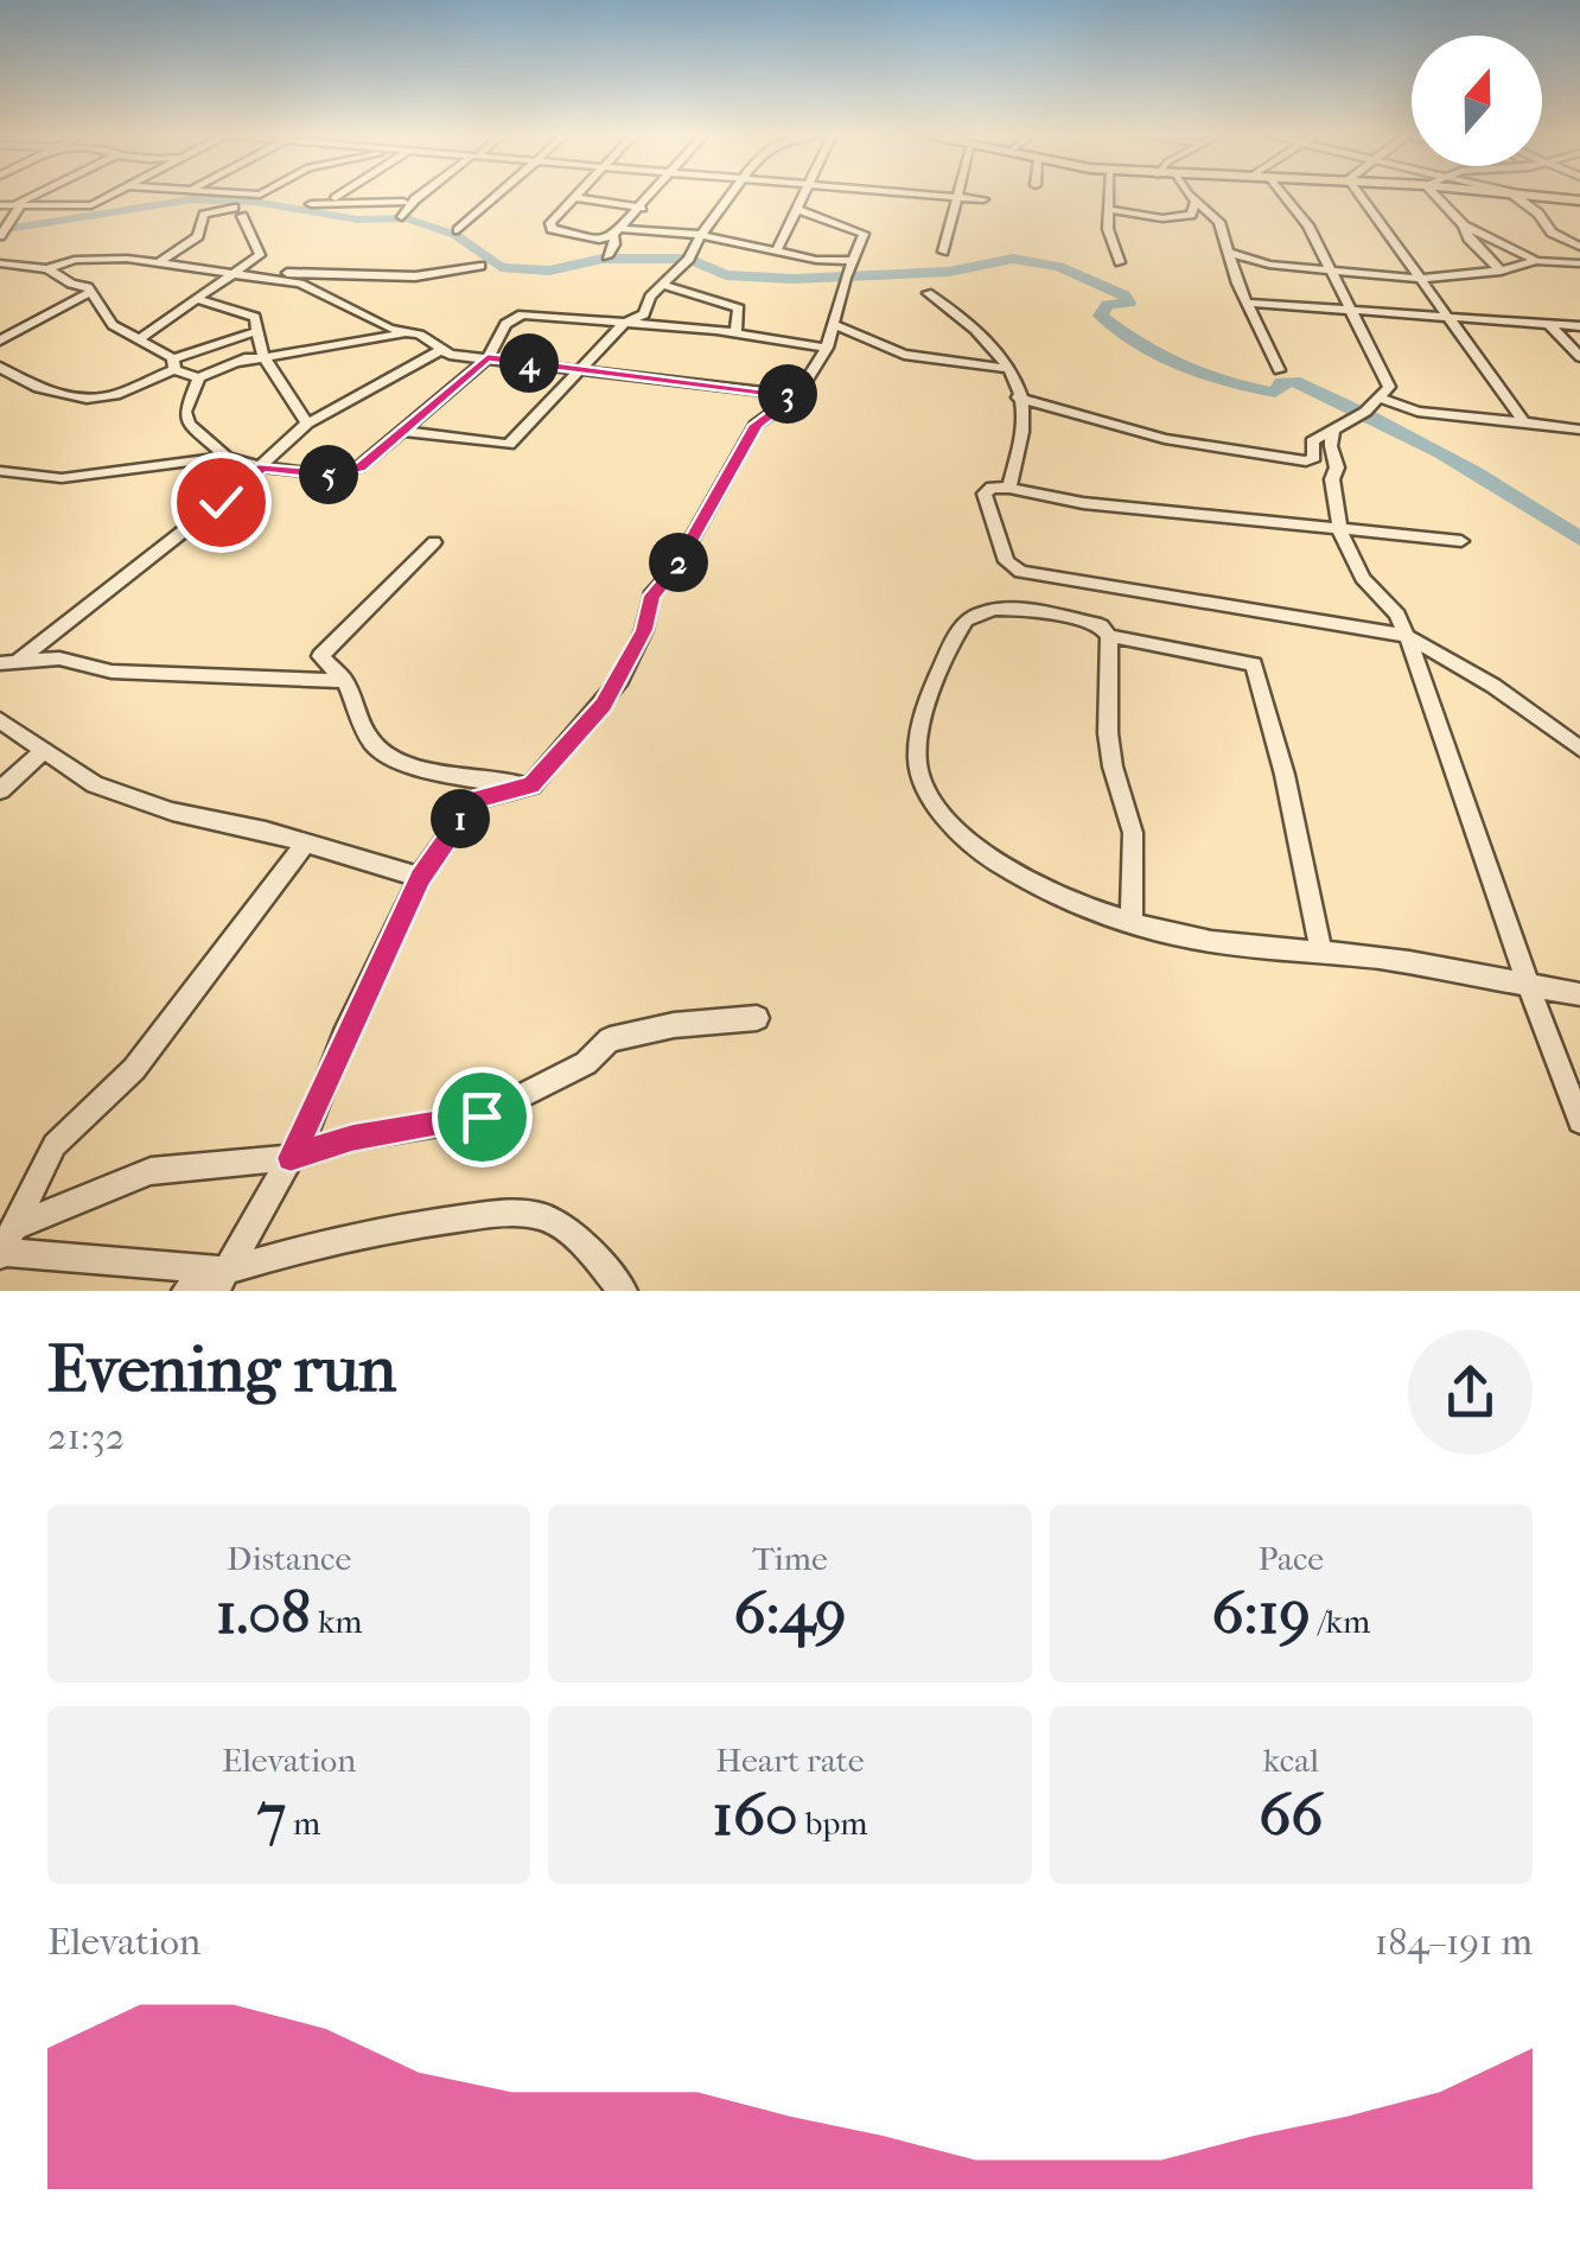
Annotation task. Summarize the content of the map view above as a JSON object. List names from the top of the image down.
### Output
{
  "north": "top",
  "page": {
    "pins": [
      "4",
      "3",
      "5",
      "2",
      "1"
    ],
    "heading": ["Evening run", "21:32"],
    "stats": [
      ["Distance", "1.08 km"],
      ["Time", "6:49"],
      ["Pace", "6:19 /km"],
      ["Elevation", "7 m"],
      ["Heart rate", "160 bpm"],
      ["kcal", "66"]
    ],
    "chart": ["Elevation", "184–191 m"]
  }
}
